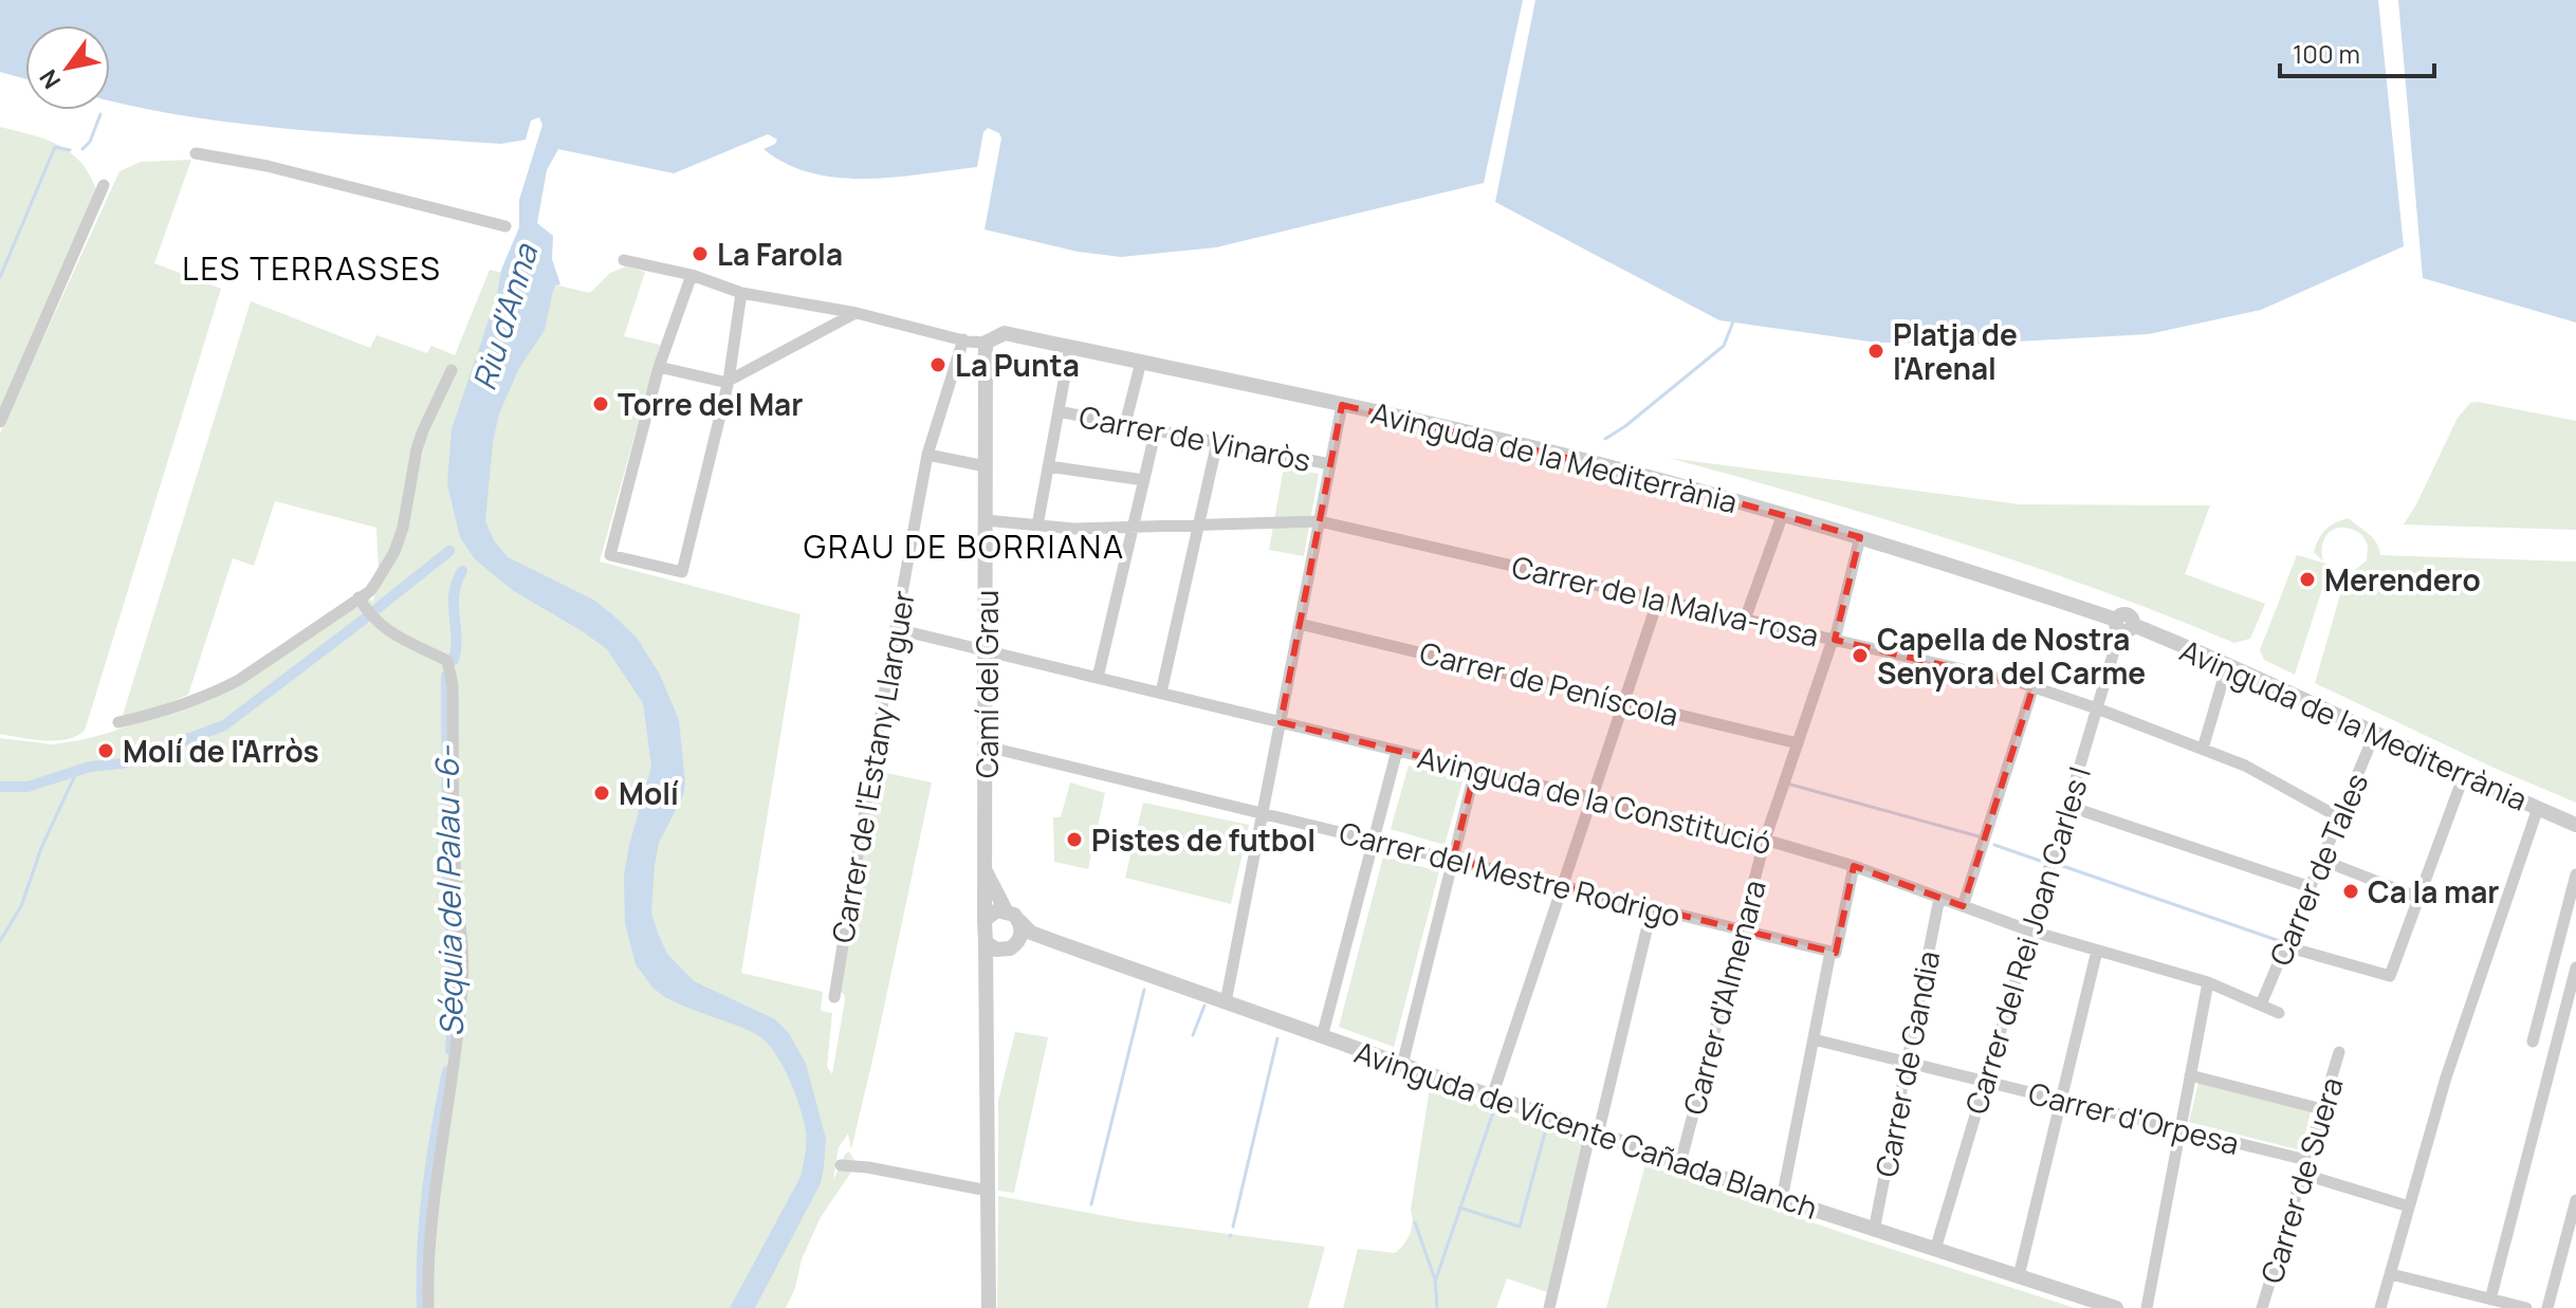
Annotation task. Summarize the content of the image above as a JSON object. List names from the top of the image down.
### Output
{
  "streets": {
    "street": [
      "Carrer de Vinaròs",
      "Avinguda de la Mediterrània",
      "Carrer de la Malva-rosa",
      "Carrer de Peníscola",
      "Camí del Grau",
      "Carrer de l'Estany Llarguer",
      "Avinguda de la Constitució",
      "Carrer de Tales",
      "Carrer del Mestre Rodrigo",
      "Carrer del Rei Joan Carles I",
      "Carrer d'Almenara",
      "Carrer de Gandia",
      "Carrer d'Orpesa",
      "Avinguda de Vicente Cañada Blanch",
      "Carrer de Suera"
    ]
  },
  "crossings": [
    ["Avinguda de la Mediterrània", "Camí del Grau"],
    ["Avinguda de la Mediterrània", "Carrer de Tales"],
    ["Avinguda de la Mediterrània", "Carrer del Rei Joan Carles I"],
    ["Avinguda de la Mediterrània", "Carrer d'Almenara"],
    ["Carrer de la Malva-rosa", "Camí del Grau"],
    ["Carrer de la Malva-rosa", "Carrer de Tales"],
    ["Carrer de la Malva-rosa", "Carrer del Rei Joan Carles I"],
    ["Carrer de la Malva-rosa", "Carrer d'Almenara"],
    ["Carrer de Peníscola", "Carrer d'Almenara"],
    ["Camí del Grau", "Avinguda de la Constitució"],
    ["Camí del Grau", "Carrer del Mestre Rodrigo"],
    ["Camí del Grau", "Avinguda de Vicente Cañada Blanch"],
    ["Carrer de l'Estany Llarguer", "Avinguda de la Constitució"],
    ["Avinguda de la Constitució", "Carrer de Tales"],
    ["Avinguda de la Constitució", "Carrer del Rei Joan Carles I"],
    ["Avinguda de la Constitució", "Carrer d'Almenara"],
    ["Avinguda de la Constitució", "Carrer de Gandia"],
    ["Carrer del Mestre Rodrigo", "Carrer d'Almenara"],
    ["Carrer del Rei Joan Carles I", "Carrer d'Orpesa"],
    ["Carrer del Rei Joan Carles I", "Avinguda de Vicente Cañada Blanch"],
    ["Carrer d'Almenara", "Avinguda de Vicente Cañada Blanch"],
    ["Carrer de Gandia", "Carrer d'Orpesa"],
    ["Carrer de Gandia", "Avinguda de Vicente Cañada Blanch"],
    ["Carrer d'Orpesa", "Carrer de Suera"]
  ],
  "districts": ["LES TERRASSES", "GRAU DE BORRIANA"],
  "water": ["Riu d'Anna", "Séquia del Palau -6-"],
  "places": [
    "La Farola",
    "Platja de l'Arenal",
    "La Punta",
    "Torre del Mar",
    "Merendero",
    "Capella de Nostra Senyora del Carme",
    "Molí de l'Arròs",
    "Molí",
    "Pistes de futbol",
    "Ca la mar"
  ],
  "scale_bar": "100 m",
  "north": "bottom left"
}
